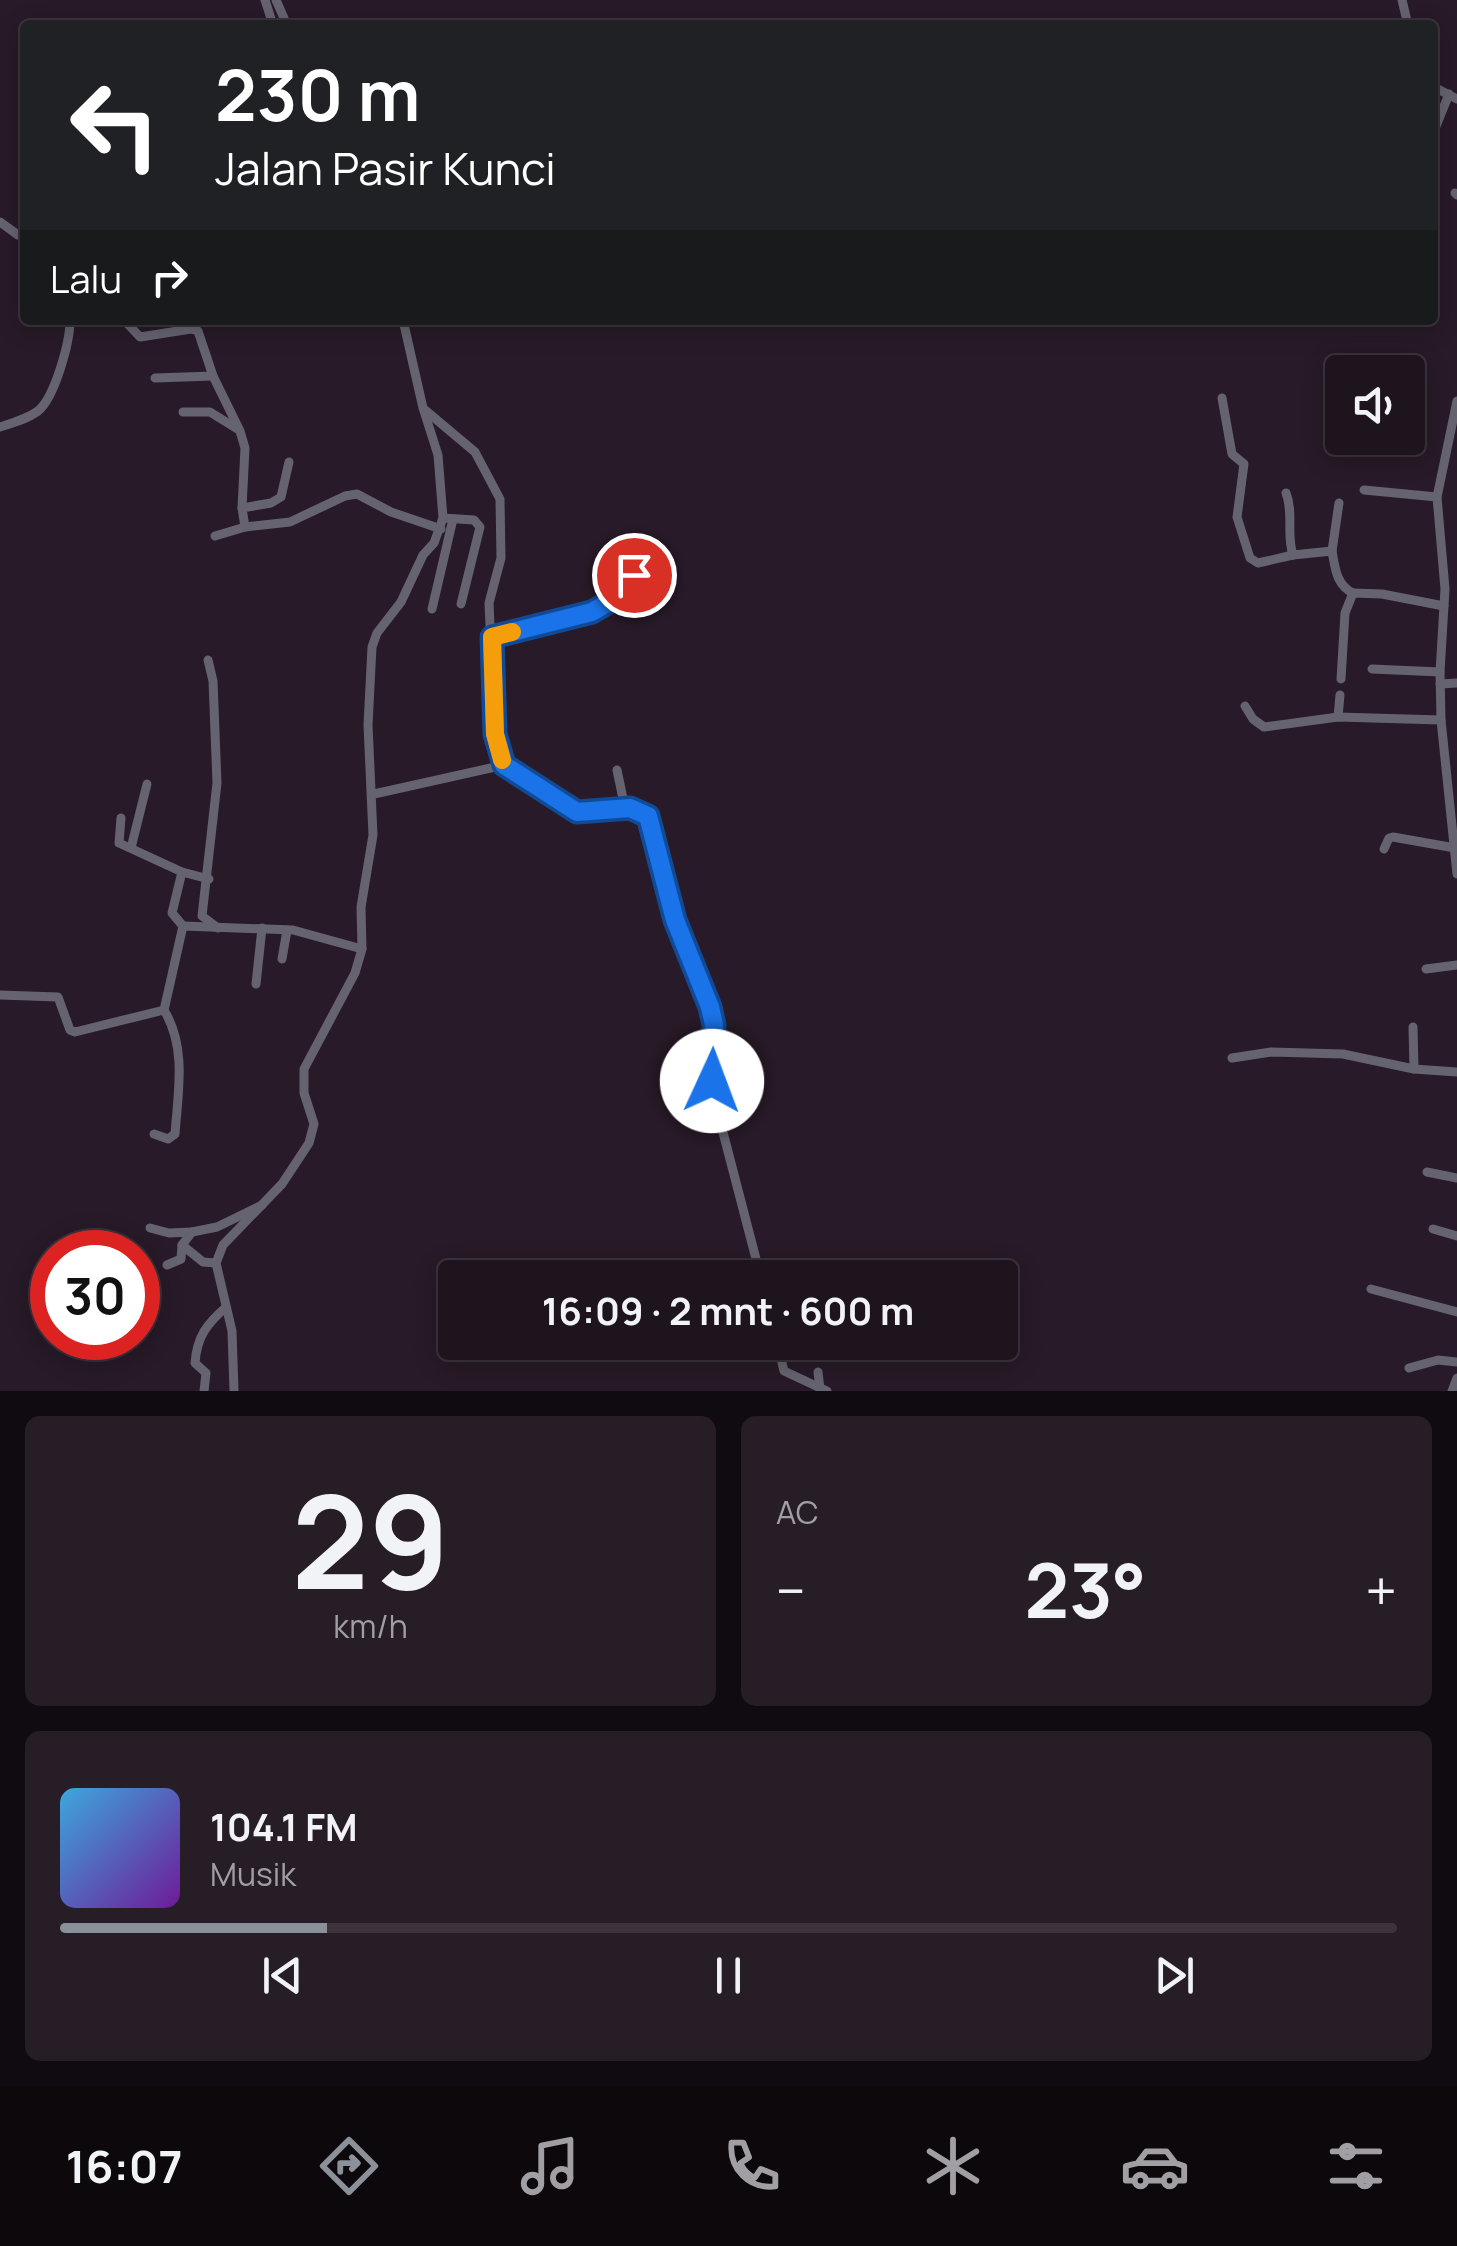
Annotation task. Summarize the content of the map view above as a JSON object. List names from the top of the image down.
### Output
{
  "page": {
    "turn": ["230 m", "Jalan Pasir Kunci"],
    "then": "Lalu",
    "limit": "30",
    "trip": "16:09 · 2 mnt · 600 m",
    "tile": [
      ["29", "km/h"],
      "AC"
    ],
    "heat": ["−", "23°", "+"],
    "song": ["104.1 FM", "Musik"],
    "tabs": "16:07"
  }
}
